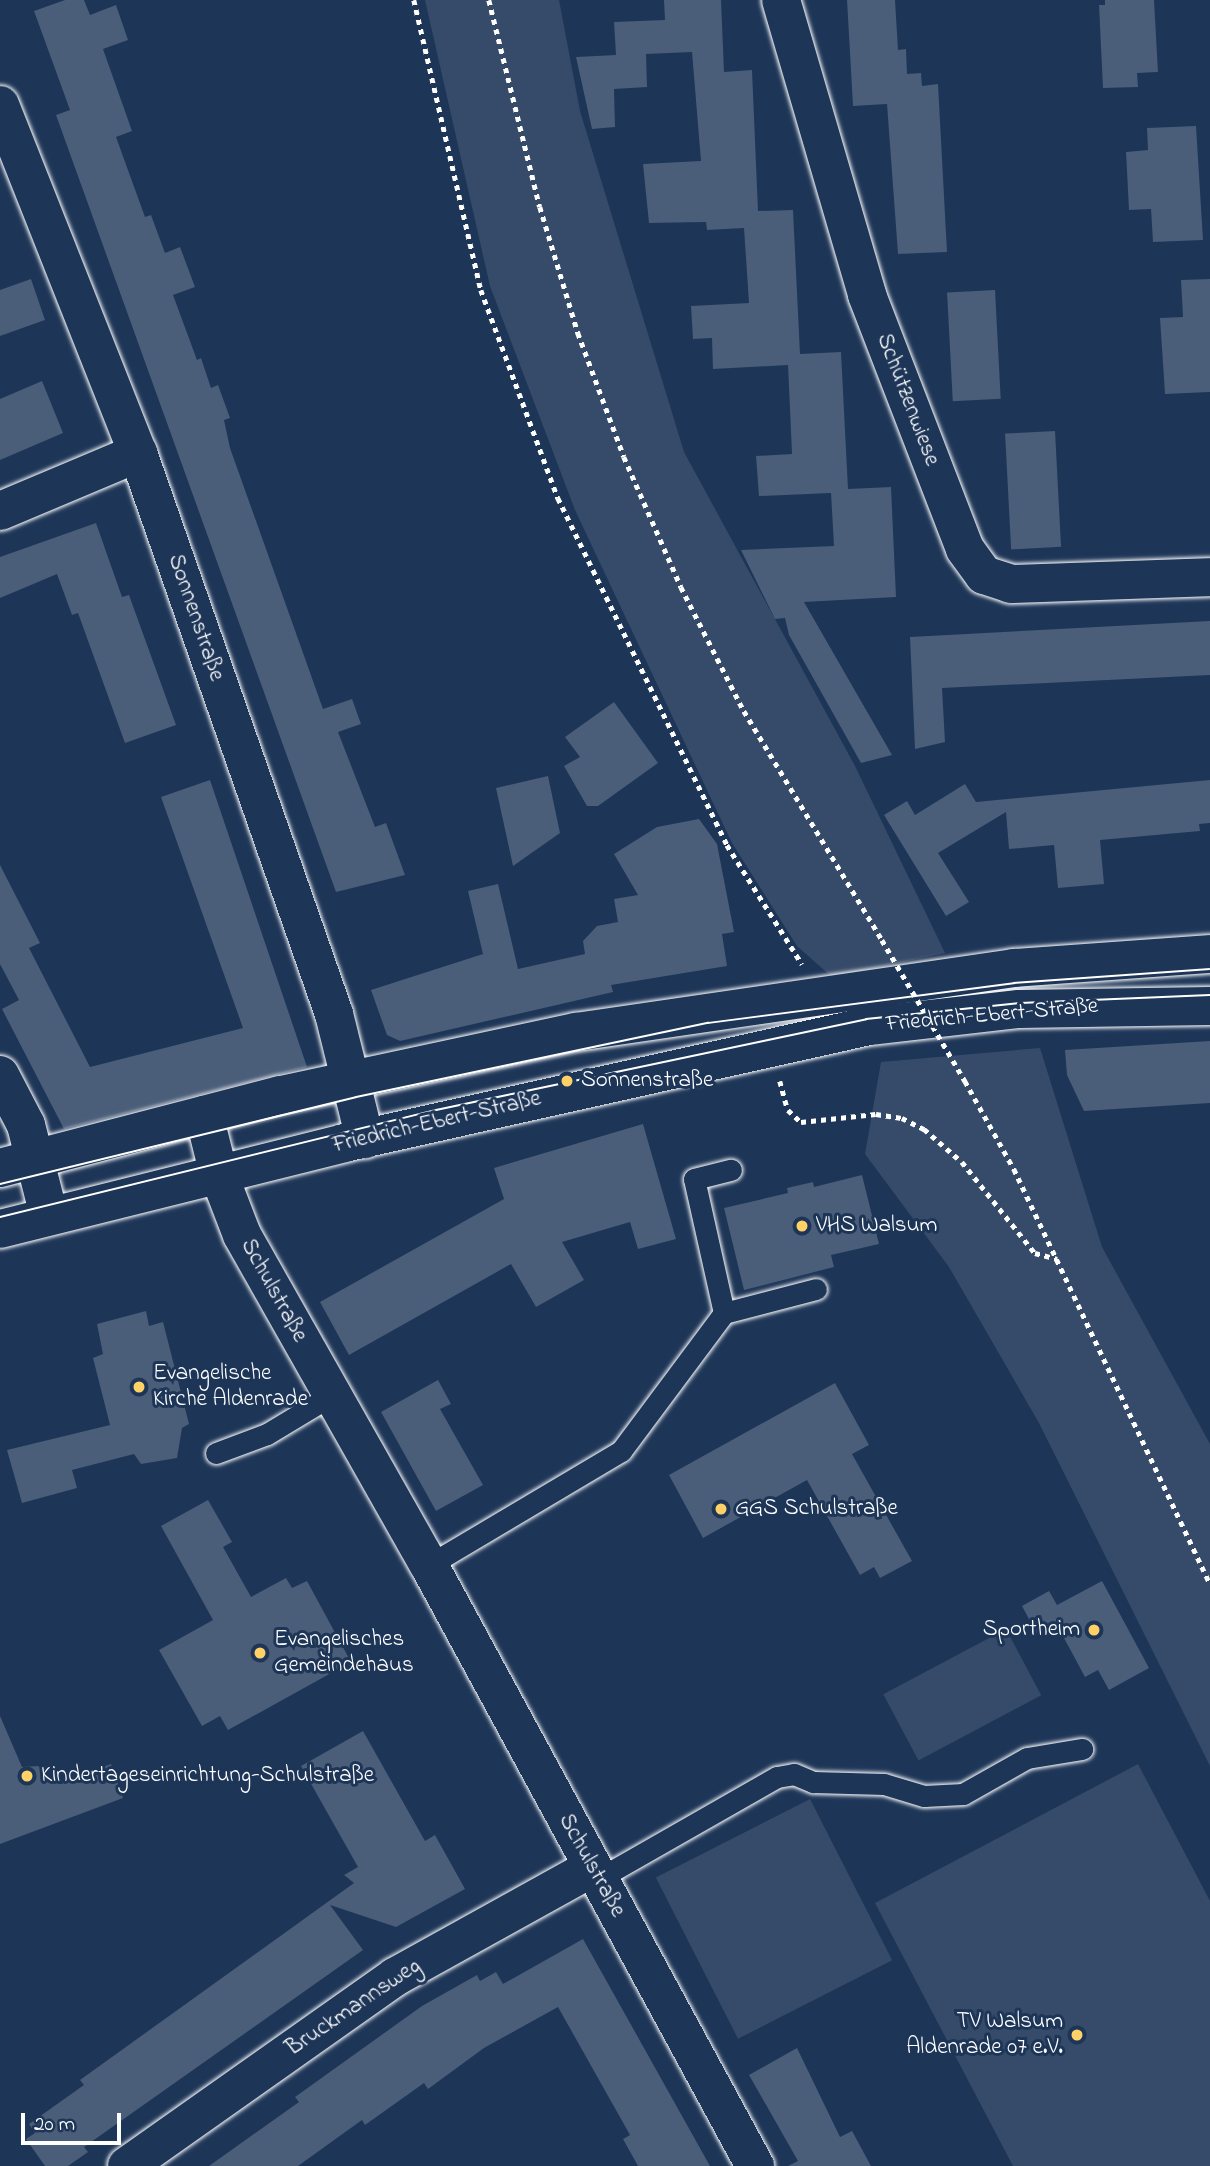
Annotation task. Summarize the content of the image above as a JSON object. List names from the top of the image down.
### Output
{
  "streets": {
    "street": [
      "Schützenwiese",
      "Sonnenstraße",
      "Friedrich-Ebert-Straße",
      "Schulstraße",
      "Bruckmannsweg"
    ]
  },
  "crossings": [
    ["Sonnenstraße", "Friedrich-Ebert-Straße"],
    ["Friedrich-Ebert-Straße", "Schulstraße"],
    ["Schulstraße", "Bruckmannsweg"]
  ],
  "places": [
    "Sonnenstraße",
    "VHS Walsum",
    "Evangelische Kirche Aldenrade",
    "GGS Schulstraße",
    "Sportheim",
    "Evangelisches Gemeindehaus",
    "Kindertageseinrichtung-Schulstraße",
    "TV Walsum Aldenrade 07 e.V."
  ],
  "scale_bar": "20 m"
}
